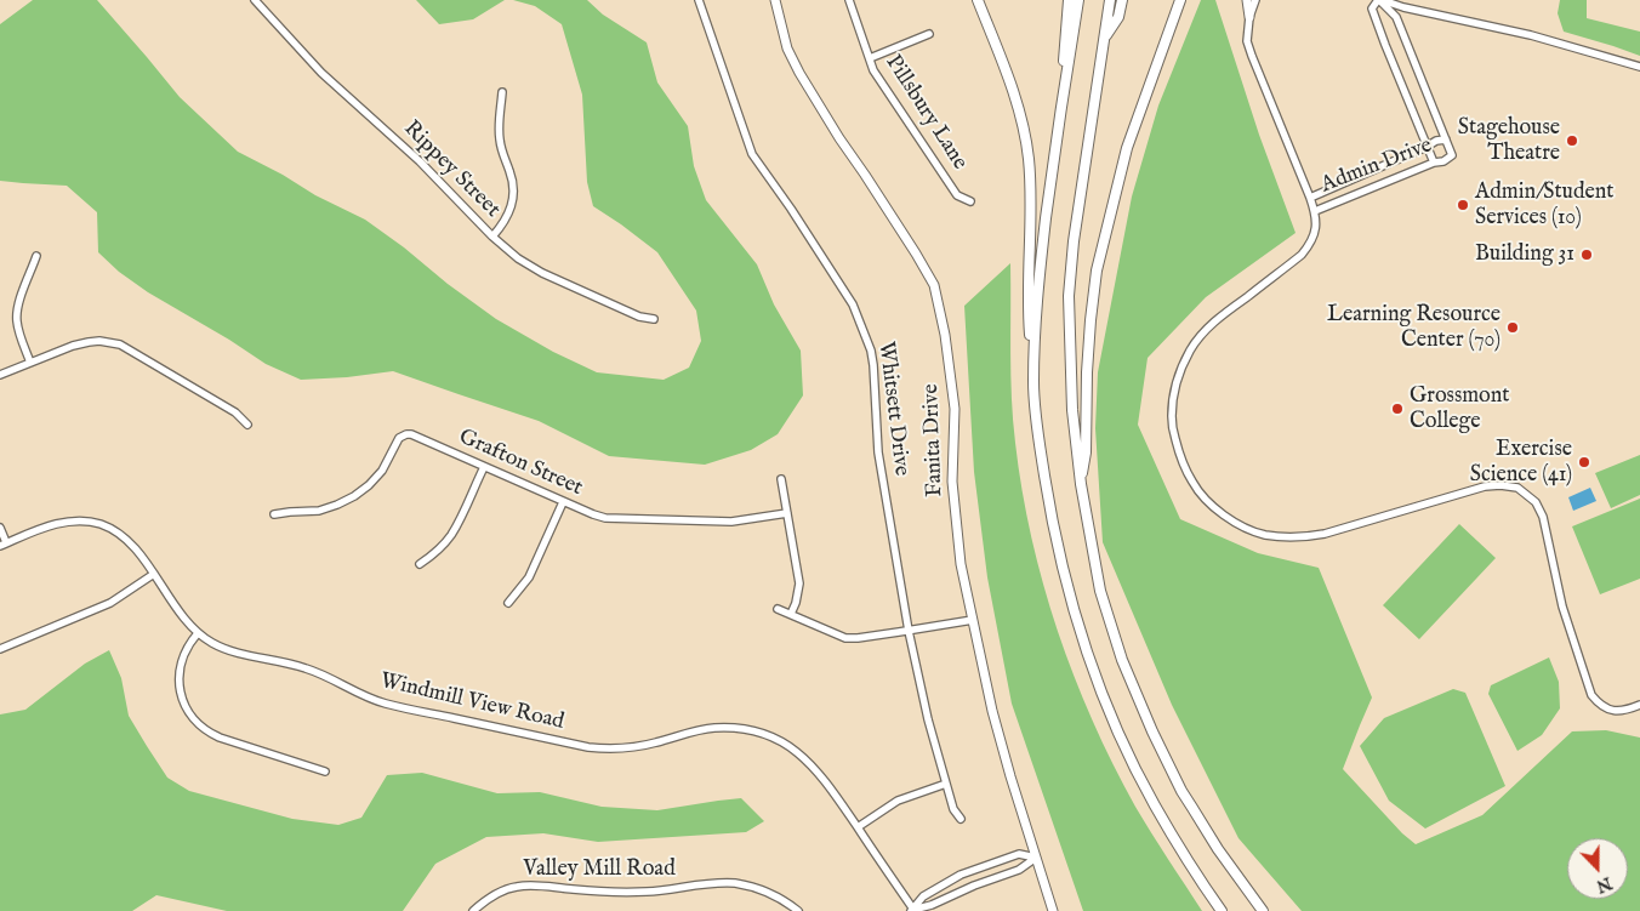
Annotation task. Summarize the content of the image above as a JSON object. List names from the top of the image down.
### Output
{
  "streets": {
    "main road": ["Fanita Drive"],
    "street": [
      "Pillsbury Lane",
      "Admin Drive",
      "Rippey Street",
      "Whitsett Drive",
      "Grafton Street",
      "Windmill View Road",
      "Valley Mill Road"
    ]
  },
  "places": [
    "Stagehouse Theatre",
    "Admin/Student Services (10)",
    "Building 31",
    "Learning Resource Center (70)",
    "Grossmont College",
    "Exercise Science (41)"
  ],
  "north": "bottom"
}
